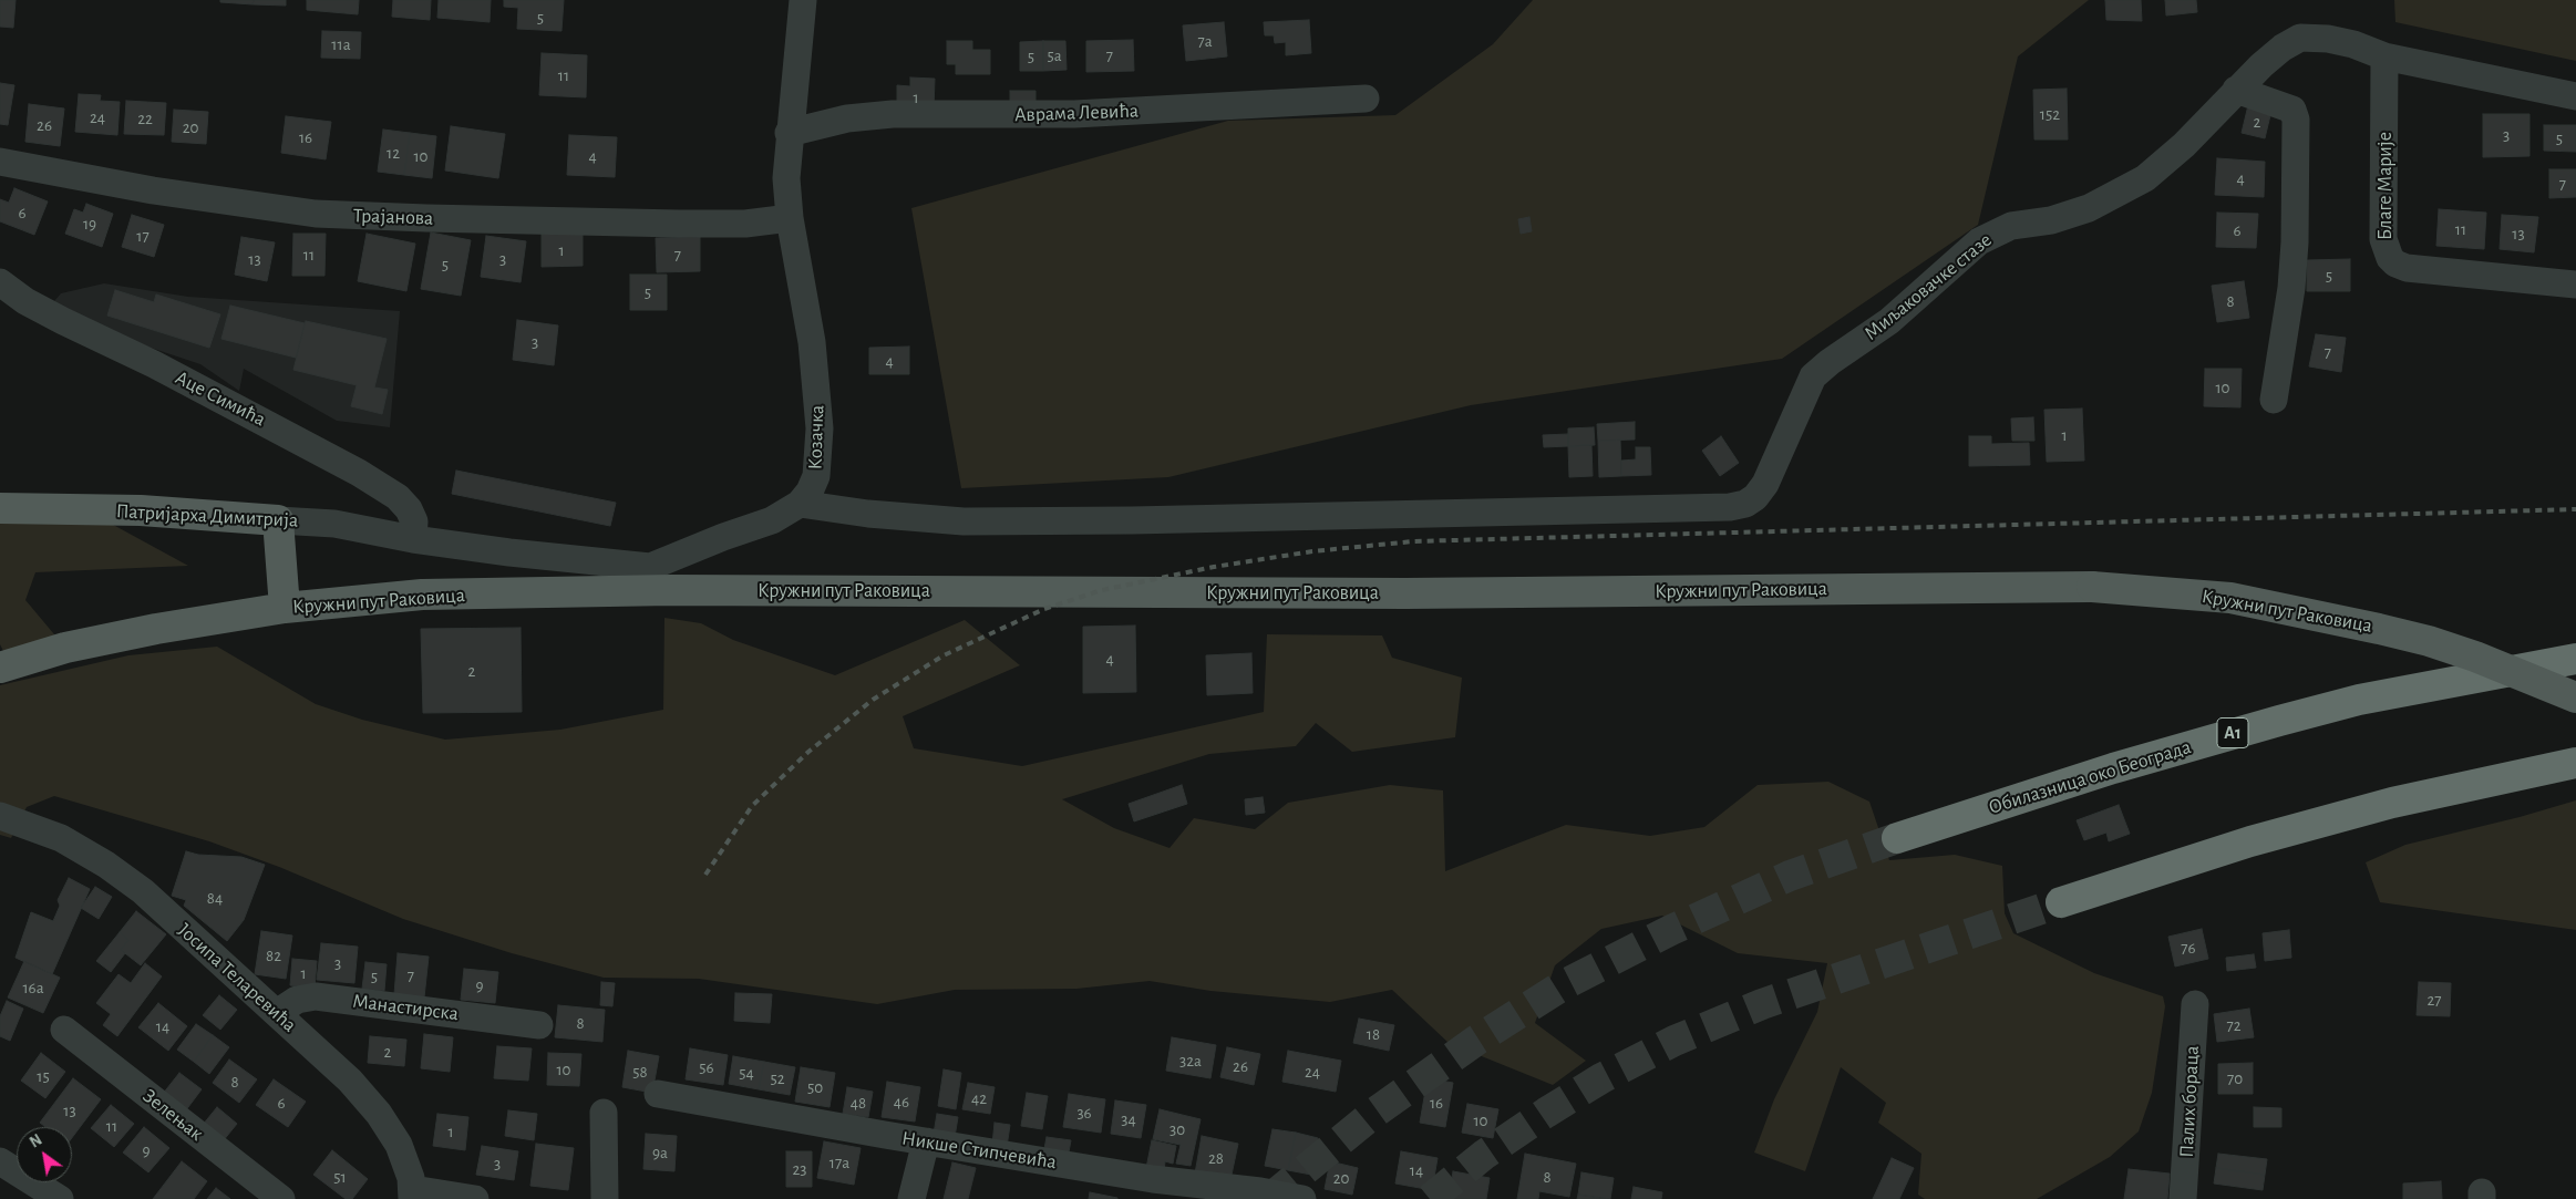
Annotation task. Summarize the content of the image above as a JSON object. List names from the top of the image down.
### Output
{
  "streets": {
    "highway": ["A1", "Обилазница око Београда"],
    "main road": ["Патријарха Димитрија", "Кружни пут Раковица"],
    "street": [
      "Аврама Левића",
      "Благе Марије",
      "Трајанова",
      "Миљаковачке стазе",
      "Аце Симића",
      "Козачка",
      "Јосипа Теларевића",
      "Манастирска",
      "Палих бораца",
      "Зелењак",
      "Никше Стипчевића"
    ]
  },
  "crossings": [
    ["Аврама Левића", "Козачка"],
    ["Благе Марије", "Миљаковачке стазе"],
    ["Трајанова", "Козачка"],
    ["Миљаковачке стазе", "Козачка"],
    ["Аце Симића", "Козачка"],
    ["Аце Симића", "Патријарха Димитрија"],
    ["Козачка", "Патријарха Димитрија"],
    ["Јосипа Теларевића", "Манастирска"]
  ],
  "house_numbers": [
    "5",
    "7a",
    "11a",
    "5a",
    "7",
    "5",
    "11",
    "1",
    "152",
    "24",
    "22",
    "2",
    "26",
    "20",
    "3",
    "16",
    "5",
    "12",
    "10",
    "4",
    "4",
    "7",
    "6",
    "19",
    "11",
    "6",
    "13",
    "17",
    "1",
    "11",
    "7",
    "13",
    "3",
    "5",
    "5",
    "5",
    "8",
    "3",
    "7",
    "4",
    "10",
    "1",
    "4",
    "2",
    "84",
    "76",
    "82",
    "3",
    "1",
    "7",
    "5",
    "9",
    "16a",
    "27",
    "8",
    "72",
    "14",
    "18",
    "2",
    "32a",
    "26",
    "56",
    "10",
    "58",
    "24",
    "54",
    "15",
    "52",
    "70",
    "8",
    "50",
    "42",
    "46",
    "6",
    "48",
    "16",
    "13",
    "36",
    "34",
    "10",
    "11",
    "30",
    "1",
    "9",
    "9a",
    "28",
    "17a",
    "3",
    "23",
    "14",
    "51",
    "8",
    "20"
  ],
  "north": "top left"
}
